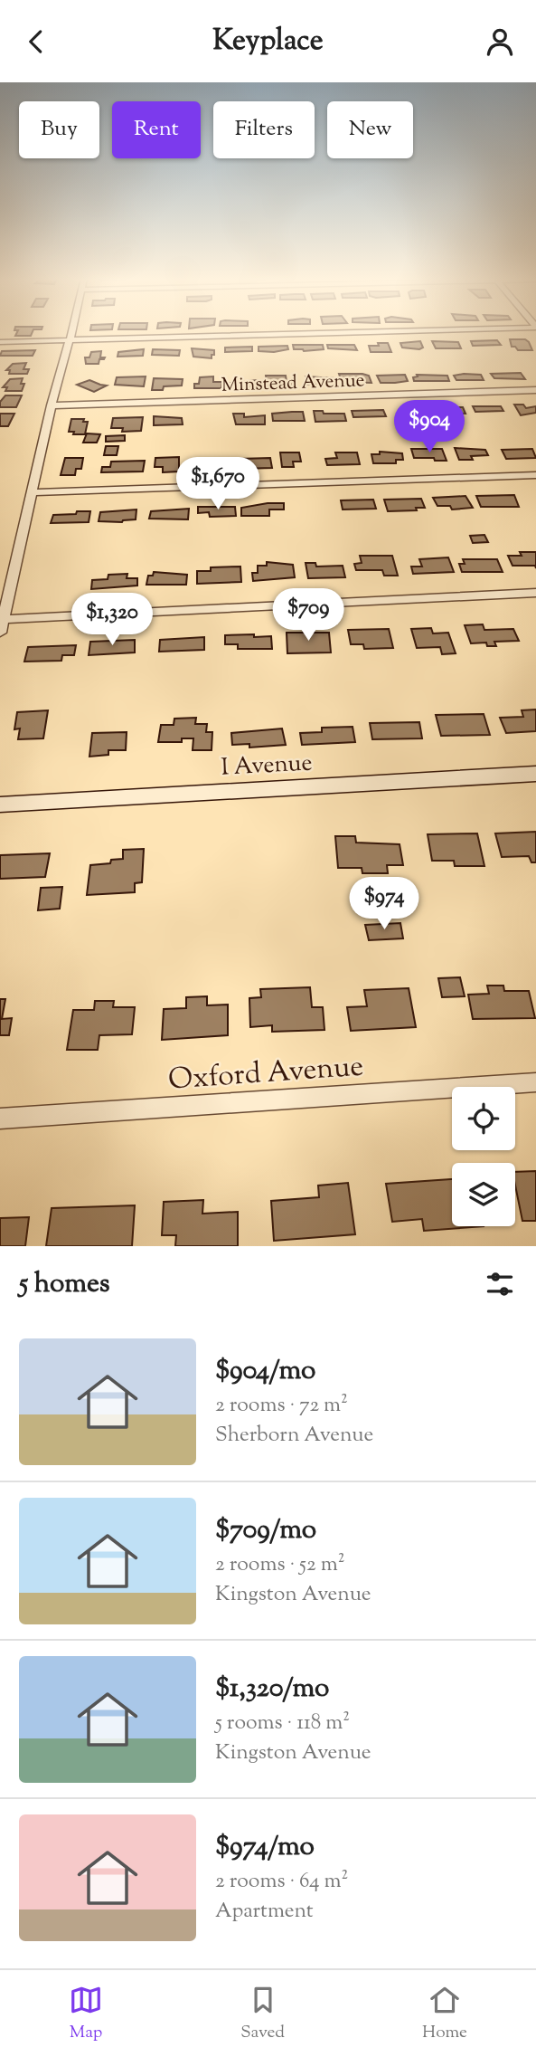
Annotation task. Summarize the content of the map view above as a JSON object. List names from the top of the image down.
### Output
{
  "streets": {
    "main road": ["I Avenue"],
    "street": ["Minstead Avenue", "Oxford Avenue"]
  },
  "page": {
    "header": "Keyplace",
    "chip": [
      "Buy",
      "Rent",
      "Filters",
      "New"
    ],
    "price": [
      "$904",
      "$1,670",
      "$709",
      "$1,320",
      "$974"
    ],
    "heading": "5 homes",
    "list": [
      {
        "name": "$904/mo",
        "note": "2 rooms · 72 m² · Sherborn Avenue"
      },
      {
        "name": "$709/mo",
        "note": "2 rooms · 52 m² · Kingston Avenue"
      },
      {
        "name": "$1,320/mo",
        "note": "5 rooms · 118 m² · Kingston Avenue"
      },
      {
        "name": "$974/mo",
        "note": "2 rooms · 64 m² · Apartment"
      }
    ],
    "tabs": ["Map", "Saved", "Home"]
  }
}
